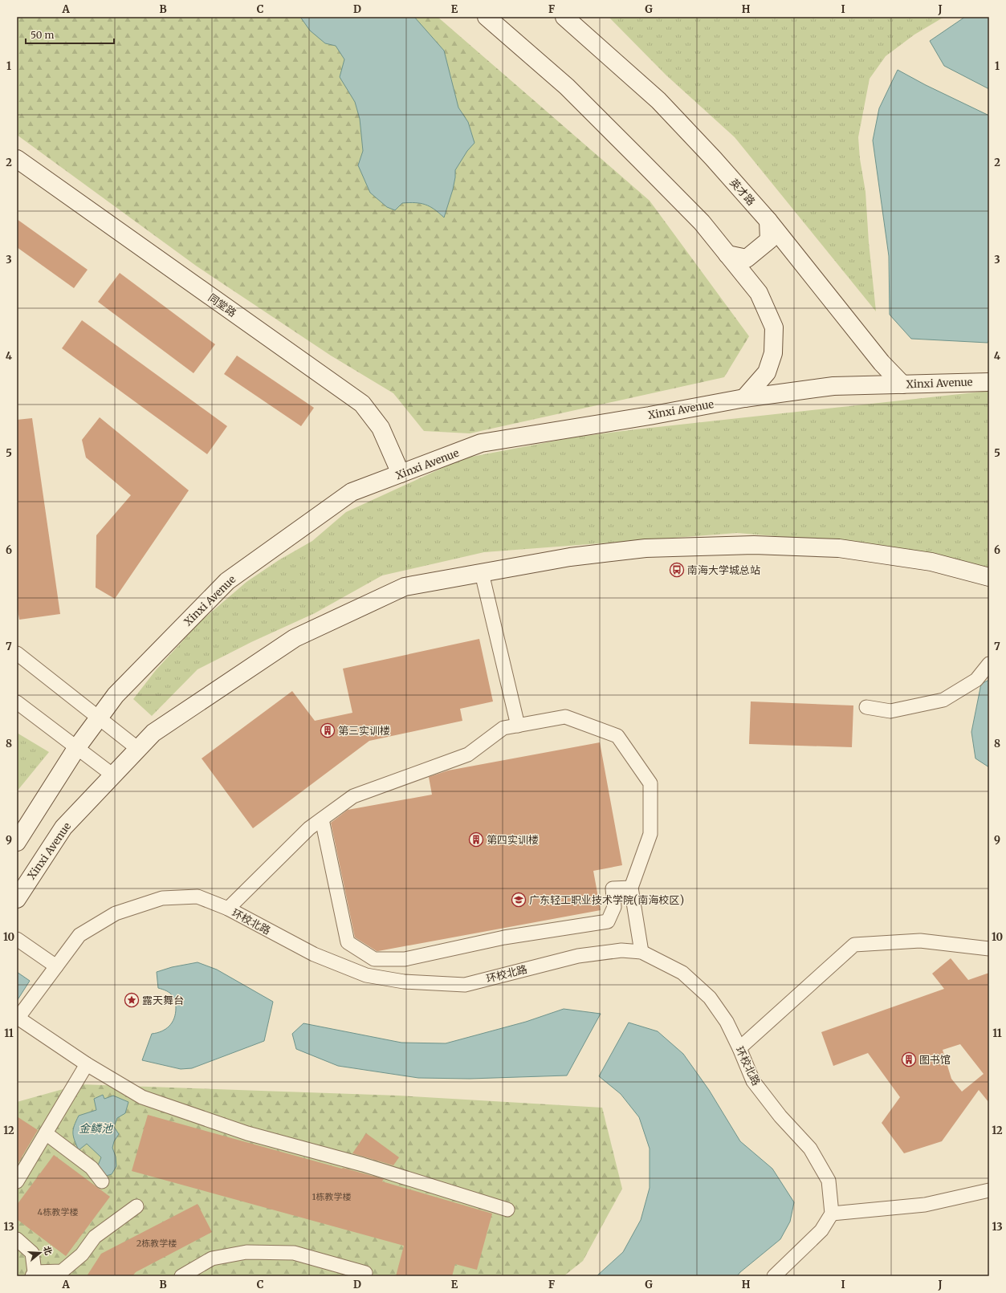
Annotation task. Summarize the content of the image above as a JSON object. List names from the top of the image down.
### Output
{
  "streets": {
    "main road": ["英才路", "同堂路", "Xinxi Avenue"],
    "street": ["环校北路"]
  },
  "crossings": [
    ["英才路", "Xinxi Avenue"],
    ["同堂路", "Xinxi Avenue"]
  ],
  "water": ["金鳞池"],
  "places": {
    "bus stop": ["南海大学城总站"],
    "building": ["第三实训楼", "第四实训楼", "图书馆"],
    "school or university": ["广东轻工职业技术学院(南海校区)"],
    "place": ["露天舞台"]
  },
  "house_numbers": ["1栋教学楼", "4栋教学楼", "2栋教学楼"],
  "scale_bar": "50 m",
  "north": "right",
  "grid": {
    "columns": [
      "A",
      "B",
      "C",
      "D",
      "E",
      "F",
      "G",
      "H",
      "I",
      "J"
    ],
    "rows": [
      "1",
      "2",
      "3",
      "4",
      "5",
      "6",
      "7",
      "8",
      "9",
      "10",
      "11",
      "12",
      "13"
    ]
  }
}
